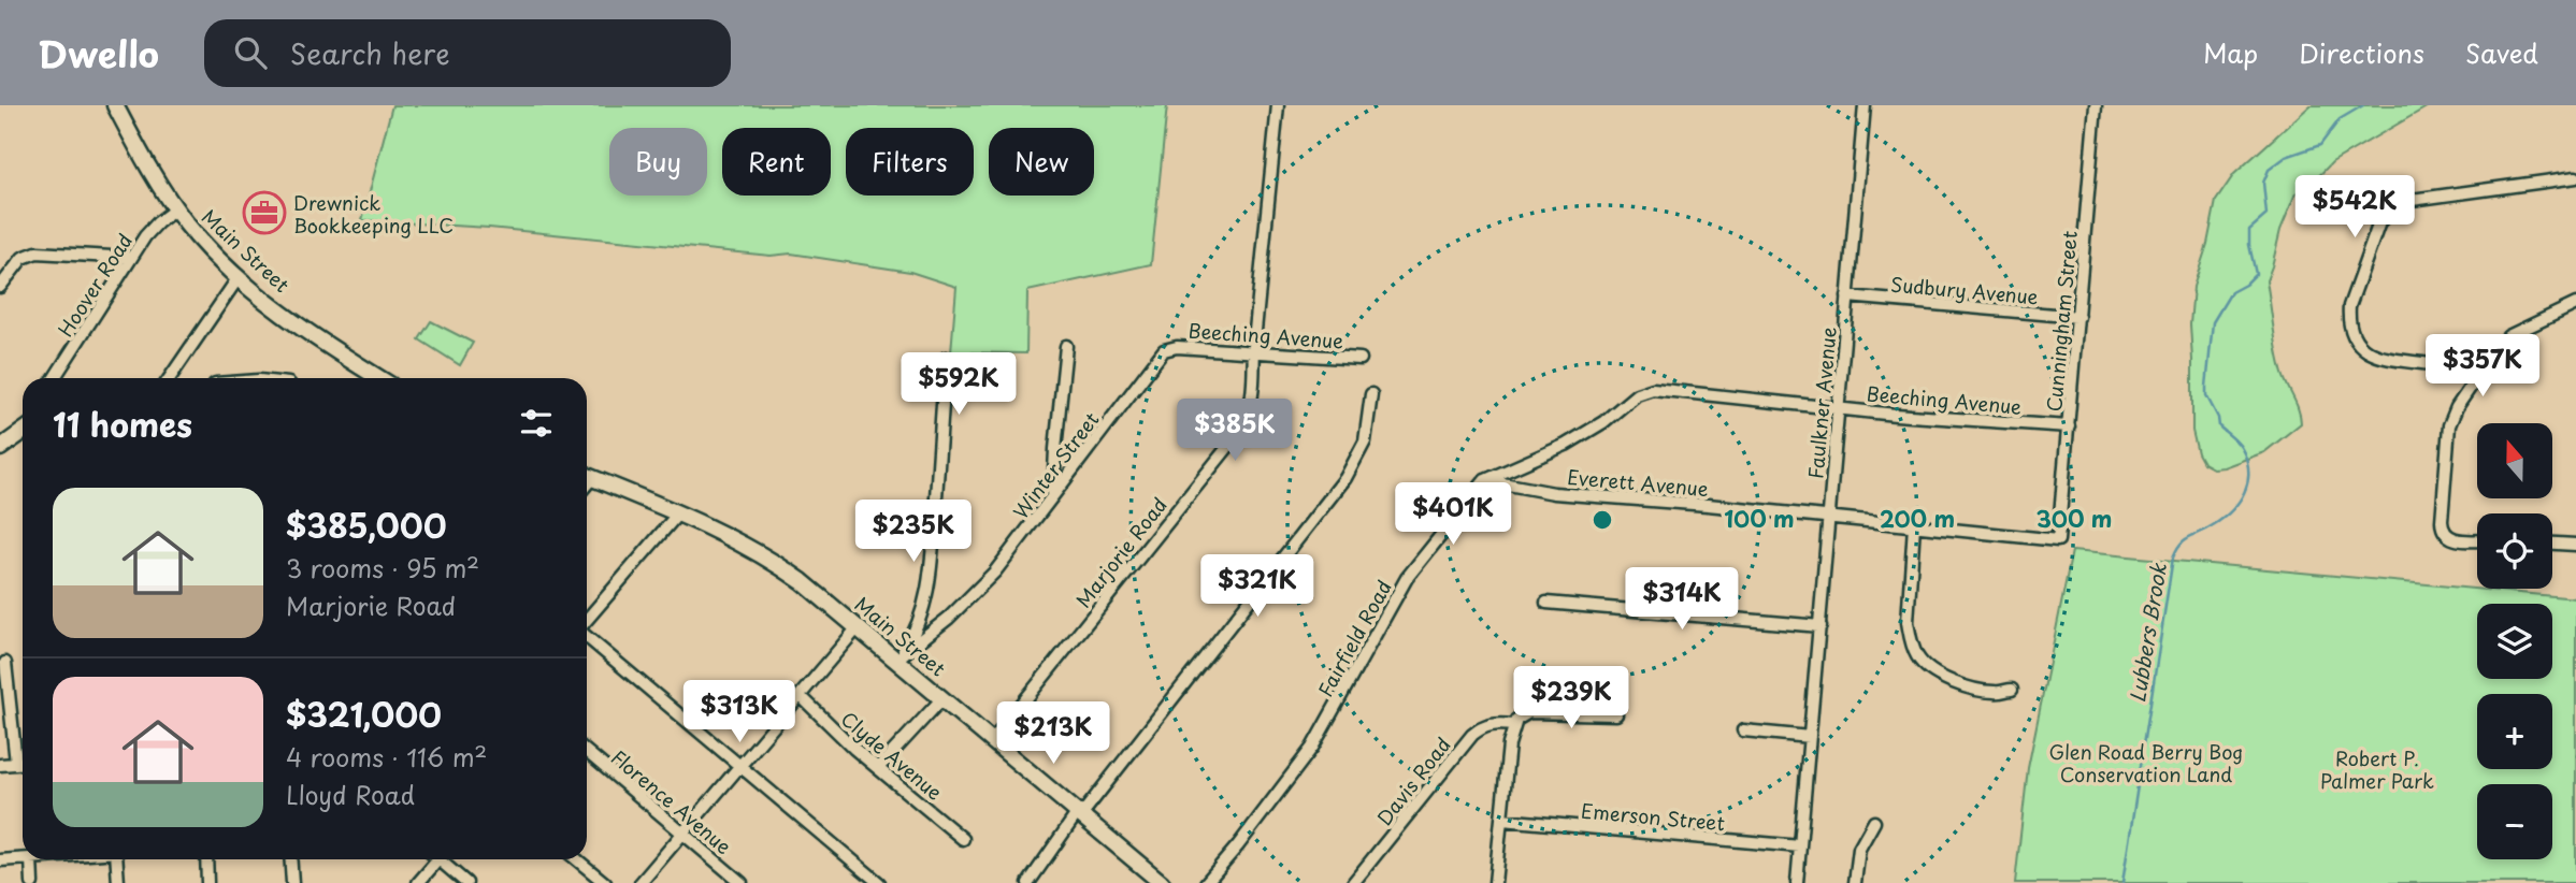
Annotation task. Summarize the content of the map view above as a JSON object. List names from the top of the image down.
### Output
{
  "streets": {
    "main road": ["Main Street"],
    "street": [
      "Hoover Road",
      "Sudbury Avenue",
      "Cunningham Street",
      "Beeching Avenue",
      "Faulkner Avenue",
      "Winter Street",
      "Everett Avenue",
      "Marjorie Road",
      "Fairfield Road",
      "Clyde Avenue",
      "Davis Road",
      "Florence Avenue",
      "Emerson Street"
    ]
  },
  "crossings": [
    ["Main Street", "Hoover Road"],
    ["Main Street", "Winter Street"],
    ["Main Street", "Marjorie Road"],
    ["Sudbury Avenue", "Cunningham Street"],
    ["Sudbury Avenue", "Faulkner Avenue"],
    ["Cunningham Street", "Beeching Avenue"],
    ["Cunningham Street", "Everett Avenue"],
    ["Beeching Avenue", "Faulkner Avenue"],
    ["Beeching Avenue", "Winter Street"],
    ["Beeching Avenue", "Marjorie Road"],
    ["Beeching Avenue", "Fairfield Road"],
    ["Faulkner Avenue", "Everett Avenue"],
    ["Faulkner Avenue", "Emerson Street"],
    ["Everett Avenue", "Fairfield Road"]
  ],
  "water": ["Lubbers Brook"],
  "parks": ["Glen Road Berry Bog Conservation Land", "Robert P. Palmer Park"],
  "places": {
    "office": ["Drewnick Bookkeeping LLC"]
  },
  "north": "top",
  "page": {
    "header": "Dwello",
    "search": "Search here",
    "nav": ["Map", "Directions", "Saved"],
    "chip": [
      "Buy",
      "Rent",
      "Filters",
      "New"
    ],
    "price": [
      "$542K",
      "$357K",
      "$592K",
      "$385K",
      "$401K",
      "$235K",
      "$321K",
      "$314K",
      "$239K",
      "$313K",
      "$213K"
    ],
    "heading": "11 homes",
    "map_buttons": ["+", "−"],
    "list": [
      {
        "name": "$385,000",
        "note": "3 rooms · 95 m² · Marjorie Road"
      },
      {
        "name": "$321,000",
        "note": "4 rooms · 116 m² · Lloyd Road"
      }
    ]
  },
  "rings": ["100 m", "200 m", "300 m"]
}
